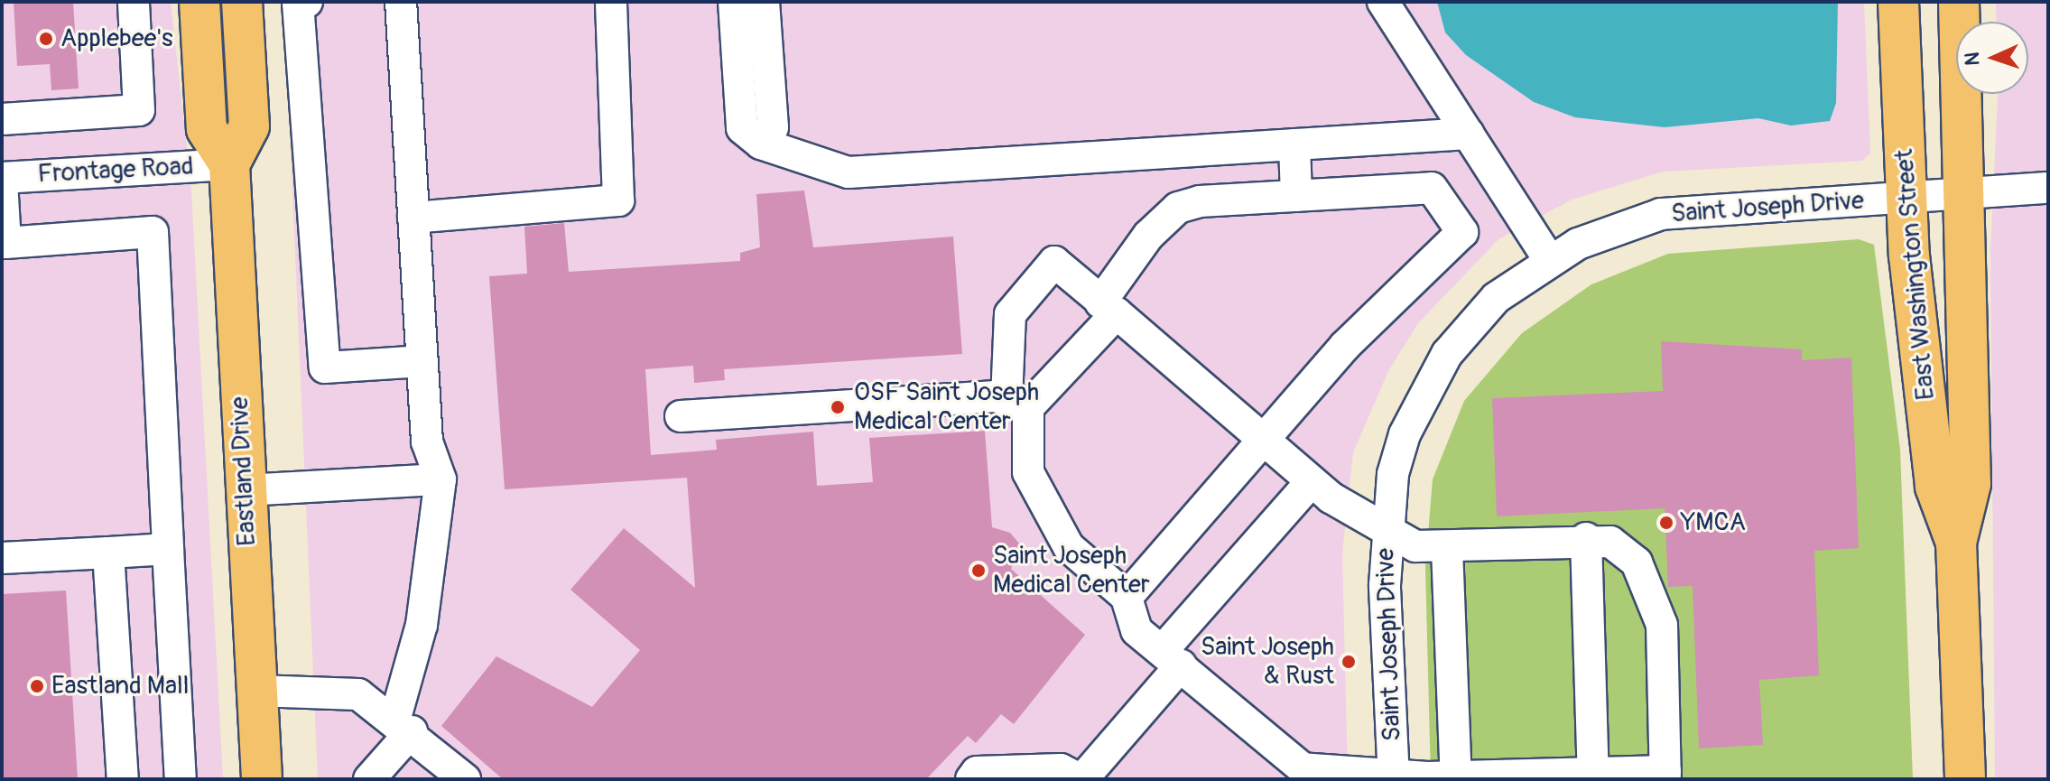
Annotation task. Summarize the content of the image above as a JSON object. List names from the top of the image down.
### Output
{
  "streets": {
    "main road": ["East Washington Street", "Eastland Drive"],
    "street": ["Frontage Road", "Saint Joseph Drive"]
  },
  "crossings": [
    ["Frontage Road", "Eastland Drive"],
    ["Saint Joseph Drive", "East Washington Street"]
  ],
  "places": [
    "Applebee's",
    "OSF Saint Joseph Medical Center",
    "YMCA",
    "Saint Joseph Medical Center",
    "Saint Joseph & Rust",
    "Eastland Mall"
  ],
  "north": "left"
}
